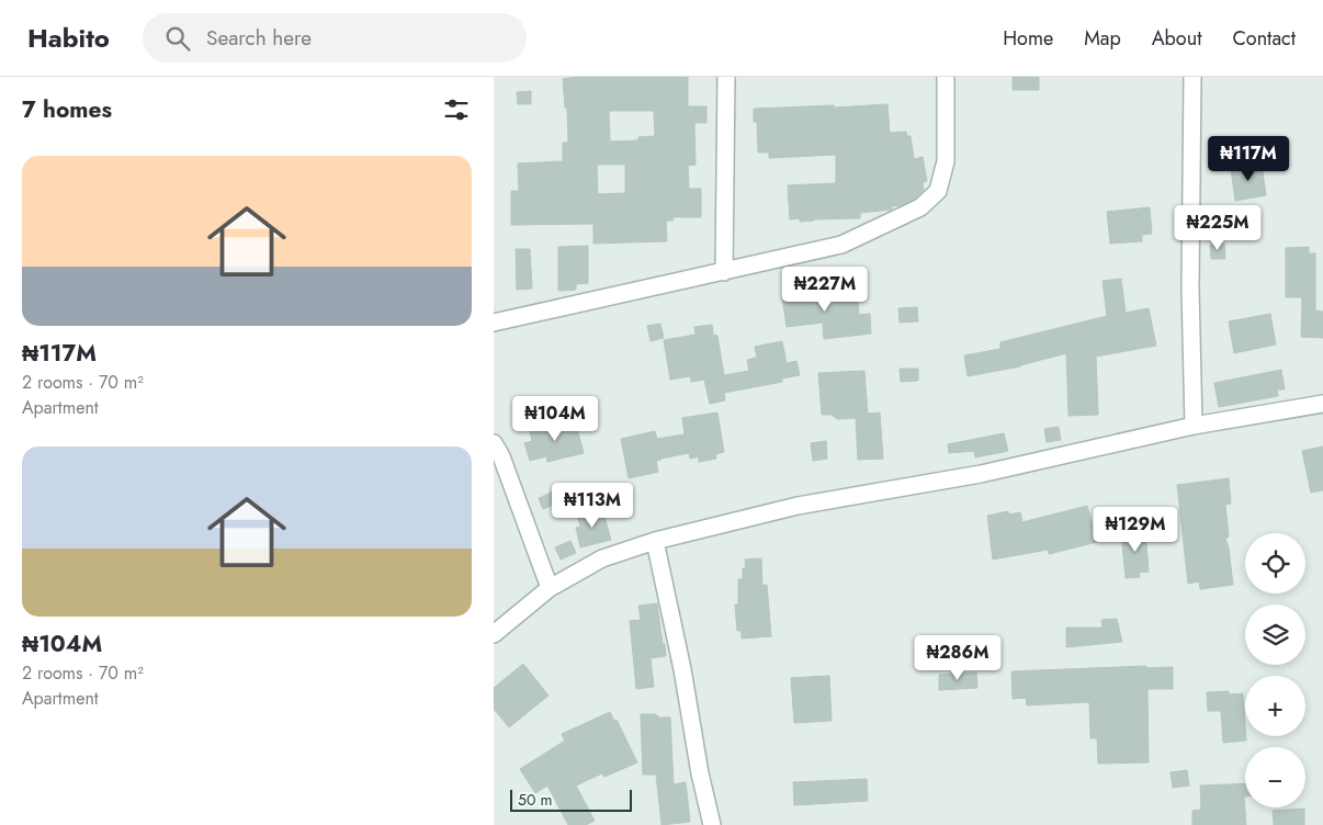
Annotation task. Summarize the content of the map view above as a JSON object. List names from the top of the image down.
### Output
{
  "scale_bar": "50 m",
  "page": {
    "header": "Habito",
    "search": "Search here",
    "nav": [
      "Home",
      "Map",
      "About",
      "Contact"
    ],
    "heading": "7 homes",
    "price": [
      "₦117M",
      "₦225M",
      "₦227M",
      "₦104M",
      "₦113M",
      "₦129M",
      "₦286M"
    ],
    "list": [
      {
        "name": "₦117M",
        "note": "2 rooms · 70 m² · Apartment"
      },
      {
        "name": "₦104M",
        "note": "2 rooms · 70 m² · Apartment"
      }
    ],
    "map_buttons": ["+", "−"],
    "scale": "50 m"
  }
}
